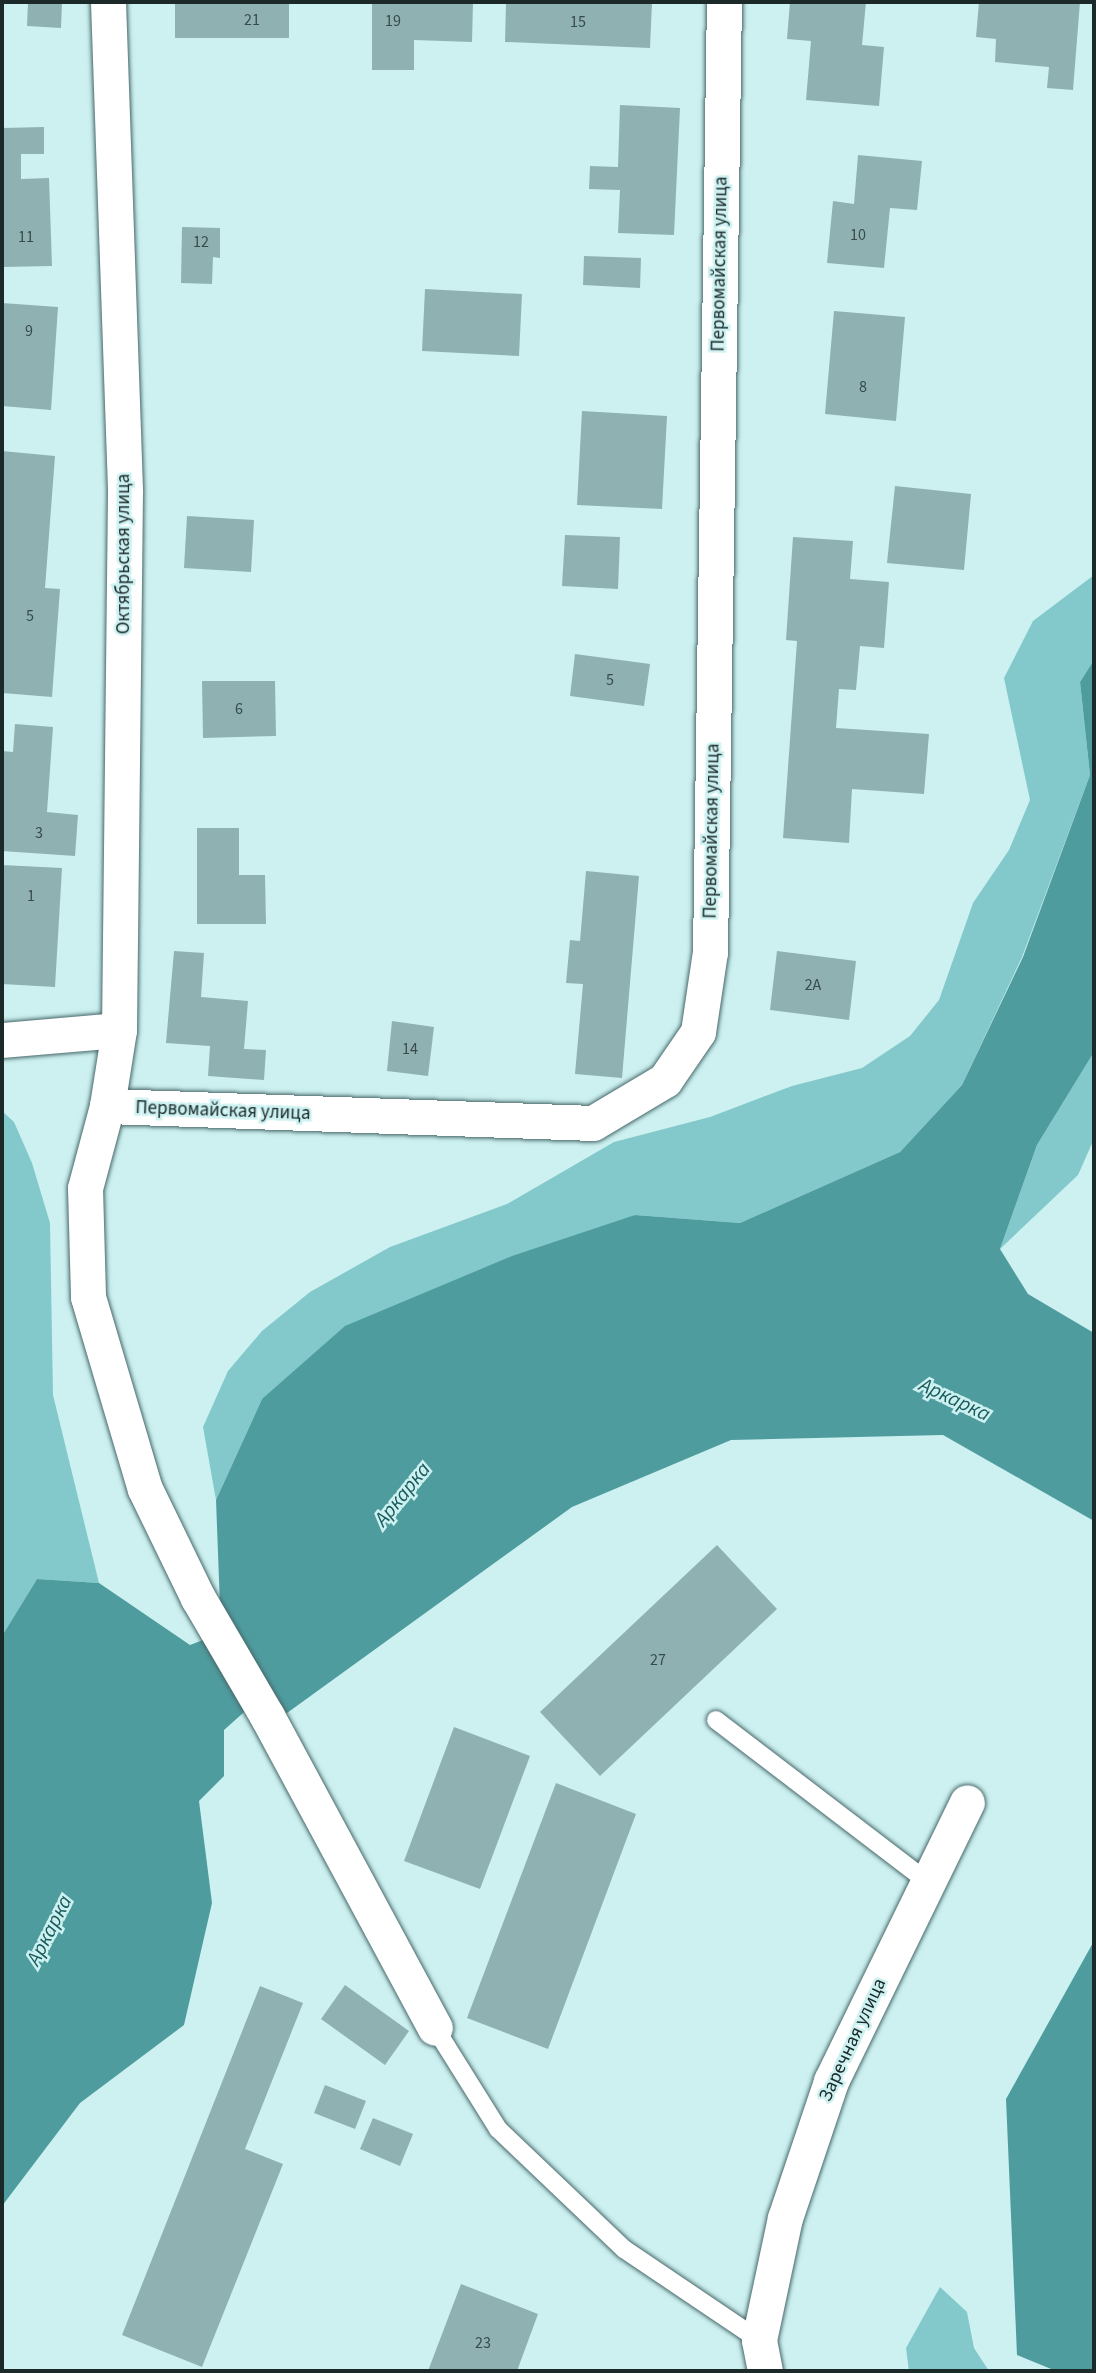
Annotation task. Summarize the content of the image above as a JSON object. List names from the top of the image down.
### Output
{
  "streets": {
    "street": ["Первомайская улица", "Октябрьская улица", "Заречная улица"]
  },
  "crossings": [
    ["Первомайская улица", "Октябрьская улица"]
  ],
  "water": ["Аркарка"],
  "house_numbers": [
    "21",
    "19",
    "15",
    "10",
    "11",
    "12",
    "9",
    "8",
    "5",
    "5",
    "6",
    "3",
    "1",
    "2А",
    "14",
    "27",
    "23"
  ]
}
